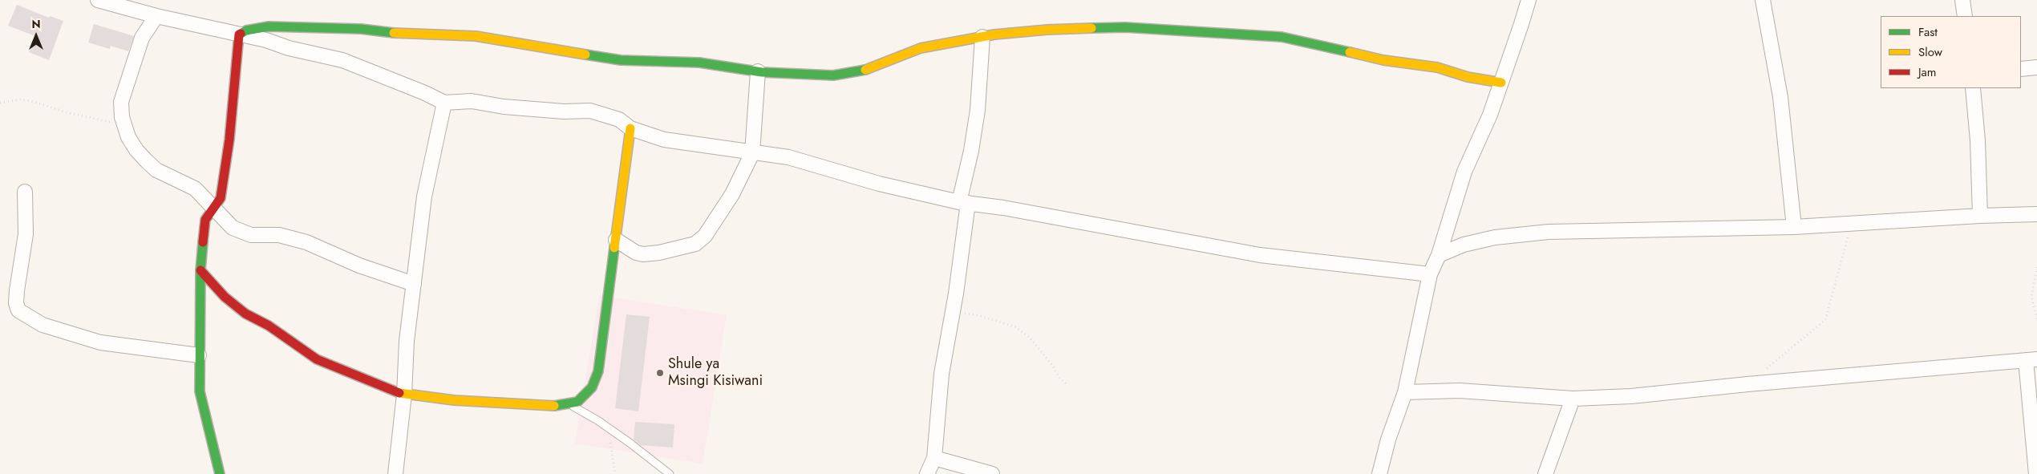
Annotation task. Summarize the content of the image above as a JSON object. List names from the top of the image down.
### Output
{
  "places": ["Shule ya Msingi Kisiwani"],
  "legend": ["Fast", "Slow", "Jam"],
  "north": "top"
}
